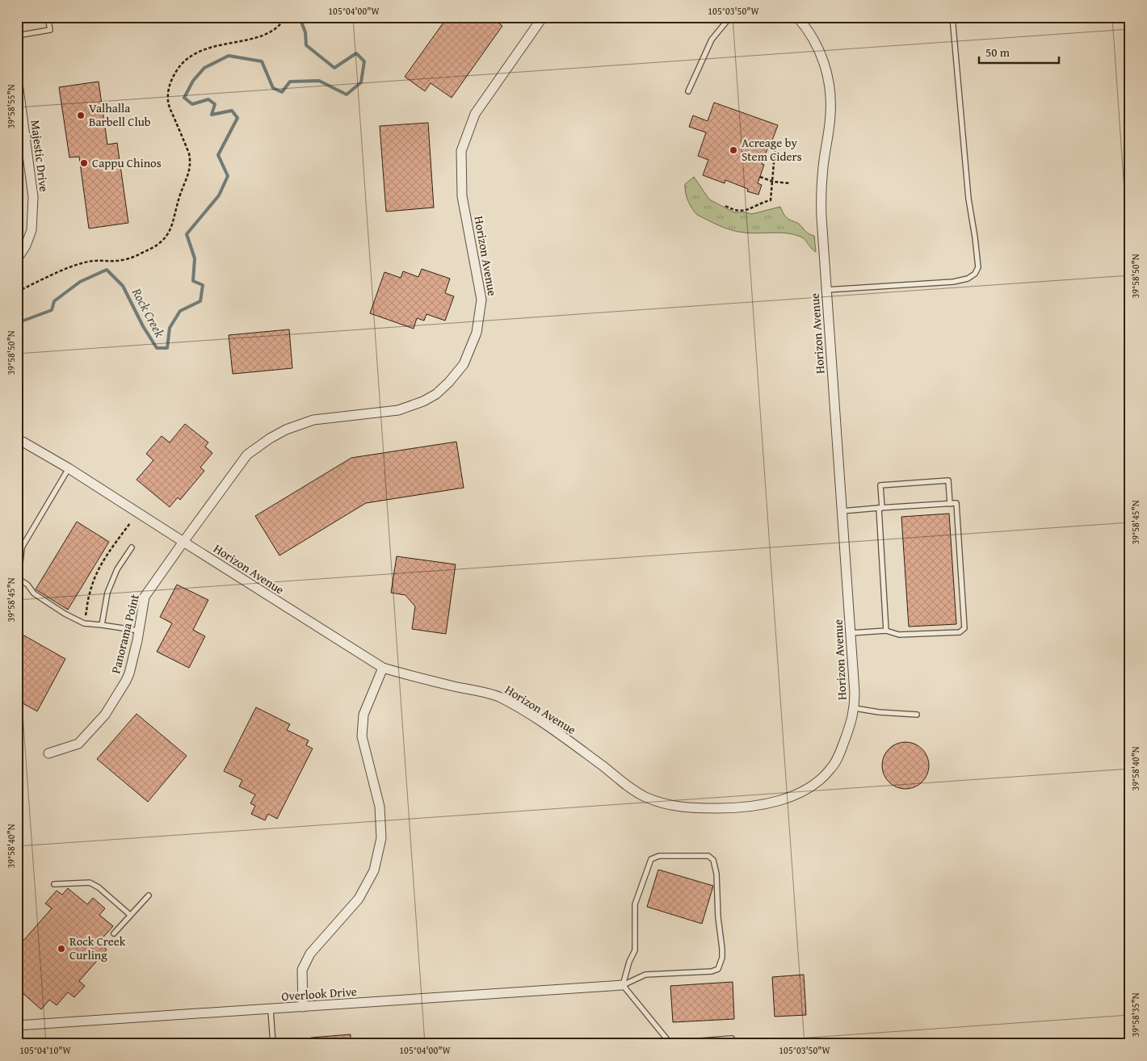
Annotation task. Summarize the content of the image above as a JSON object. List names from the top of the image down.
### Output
{
  "streets": {
    "street": [
      "Majestic Drive",
      "Horizon Avenue",
      "Panorama Point",
      "Overlook Drive"
    ]
  },
  "crossings": [
    ["Horizon Avenue", "Panorama Point"]
  ],
  "water": ["Rock Creek"],
  "places": [
    "Valhalla Barbell Club",
    "Acreage by Stem Ciders",
    "Cappu Chinos",
    "Rock Creek Curling"
  ],
  "scale_bar": "50 m",
  "coordinates": [
    "105°04'00\"W",
    "105°03'50\"W",
    "39°58'55\"N",
    "39°58'50\"N",
    "39°58'45\"N",
    "39°58'40\"N",
    "39°58'35\"N",
    "105°04'10\"W"
  ]
}
